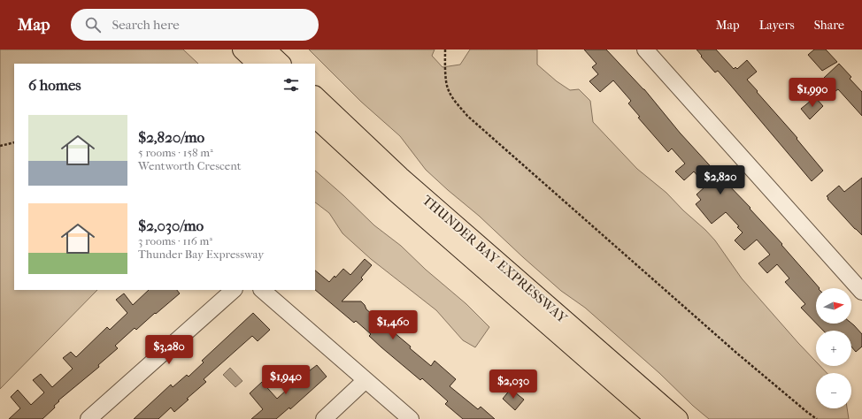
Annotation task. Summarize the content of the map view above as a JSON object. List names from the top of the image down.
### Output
{
  "streets": {
    "highway": ["THUNDER BAY EXPRESSWAY"]
  },
  "north": "right",
  "page": {
    "header": "Map",
    "search": "Search here",
    "nav": ["Map", "Layers", "Share"],
    "heading": "6 homes",
    "price": [
      "$1,990",
      "$2,820",
      "$1,460",
      "$3,280",
      "$1,940",
      "$2,030"
    ],
    "list": [
      {
        "name": "$2,820/mo",
        "note": "5 rooms · 158 m² · Wentworth Crescent"
      },
      {
        "name": "$2,030/mo",
        "note": "3 rooms · 116 m² · Thunder Bay Expressway"
      }
    ],
    "map_buttons": ["+", "−"]
  }
}
